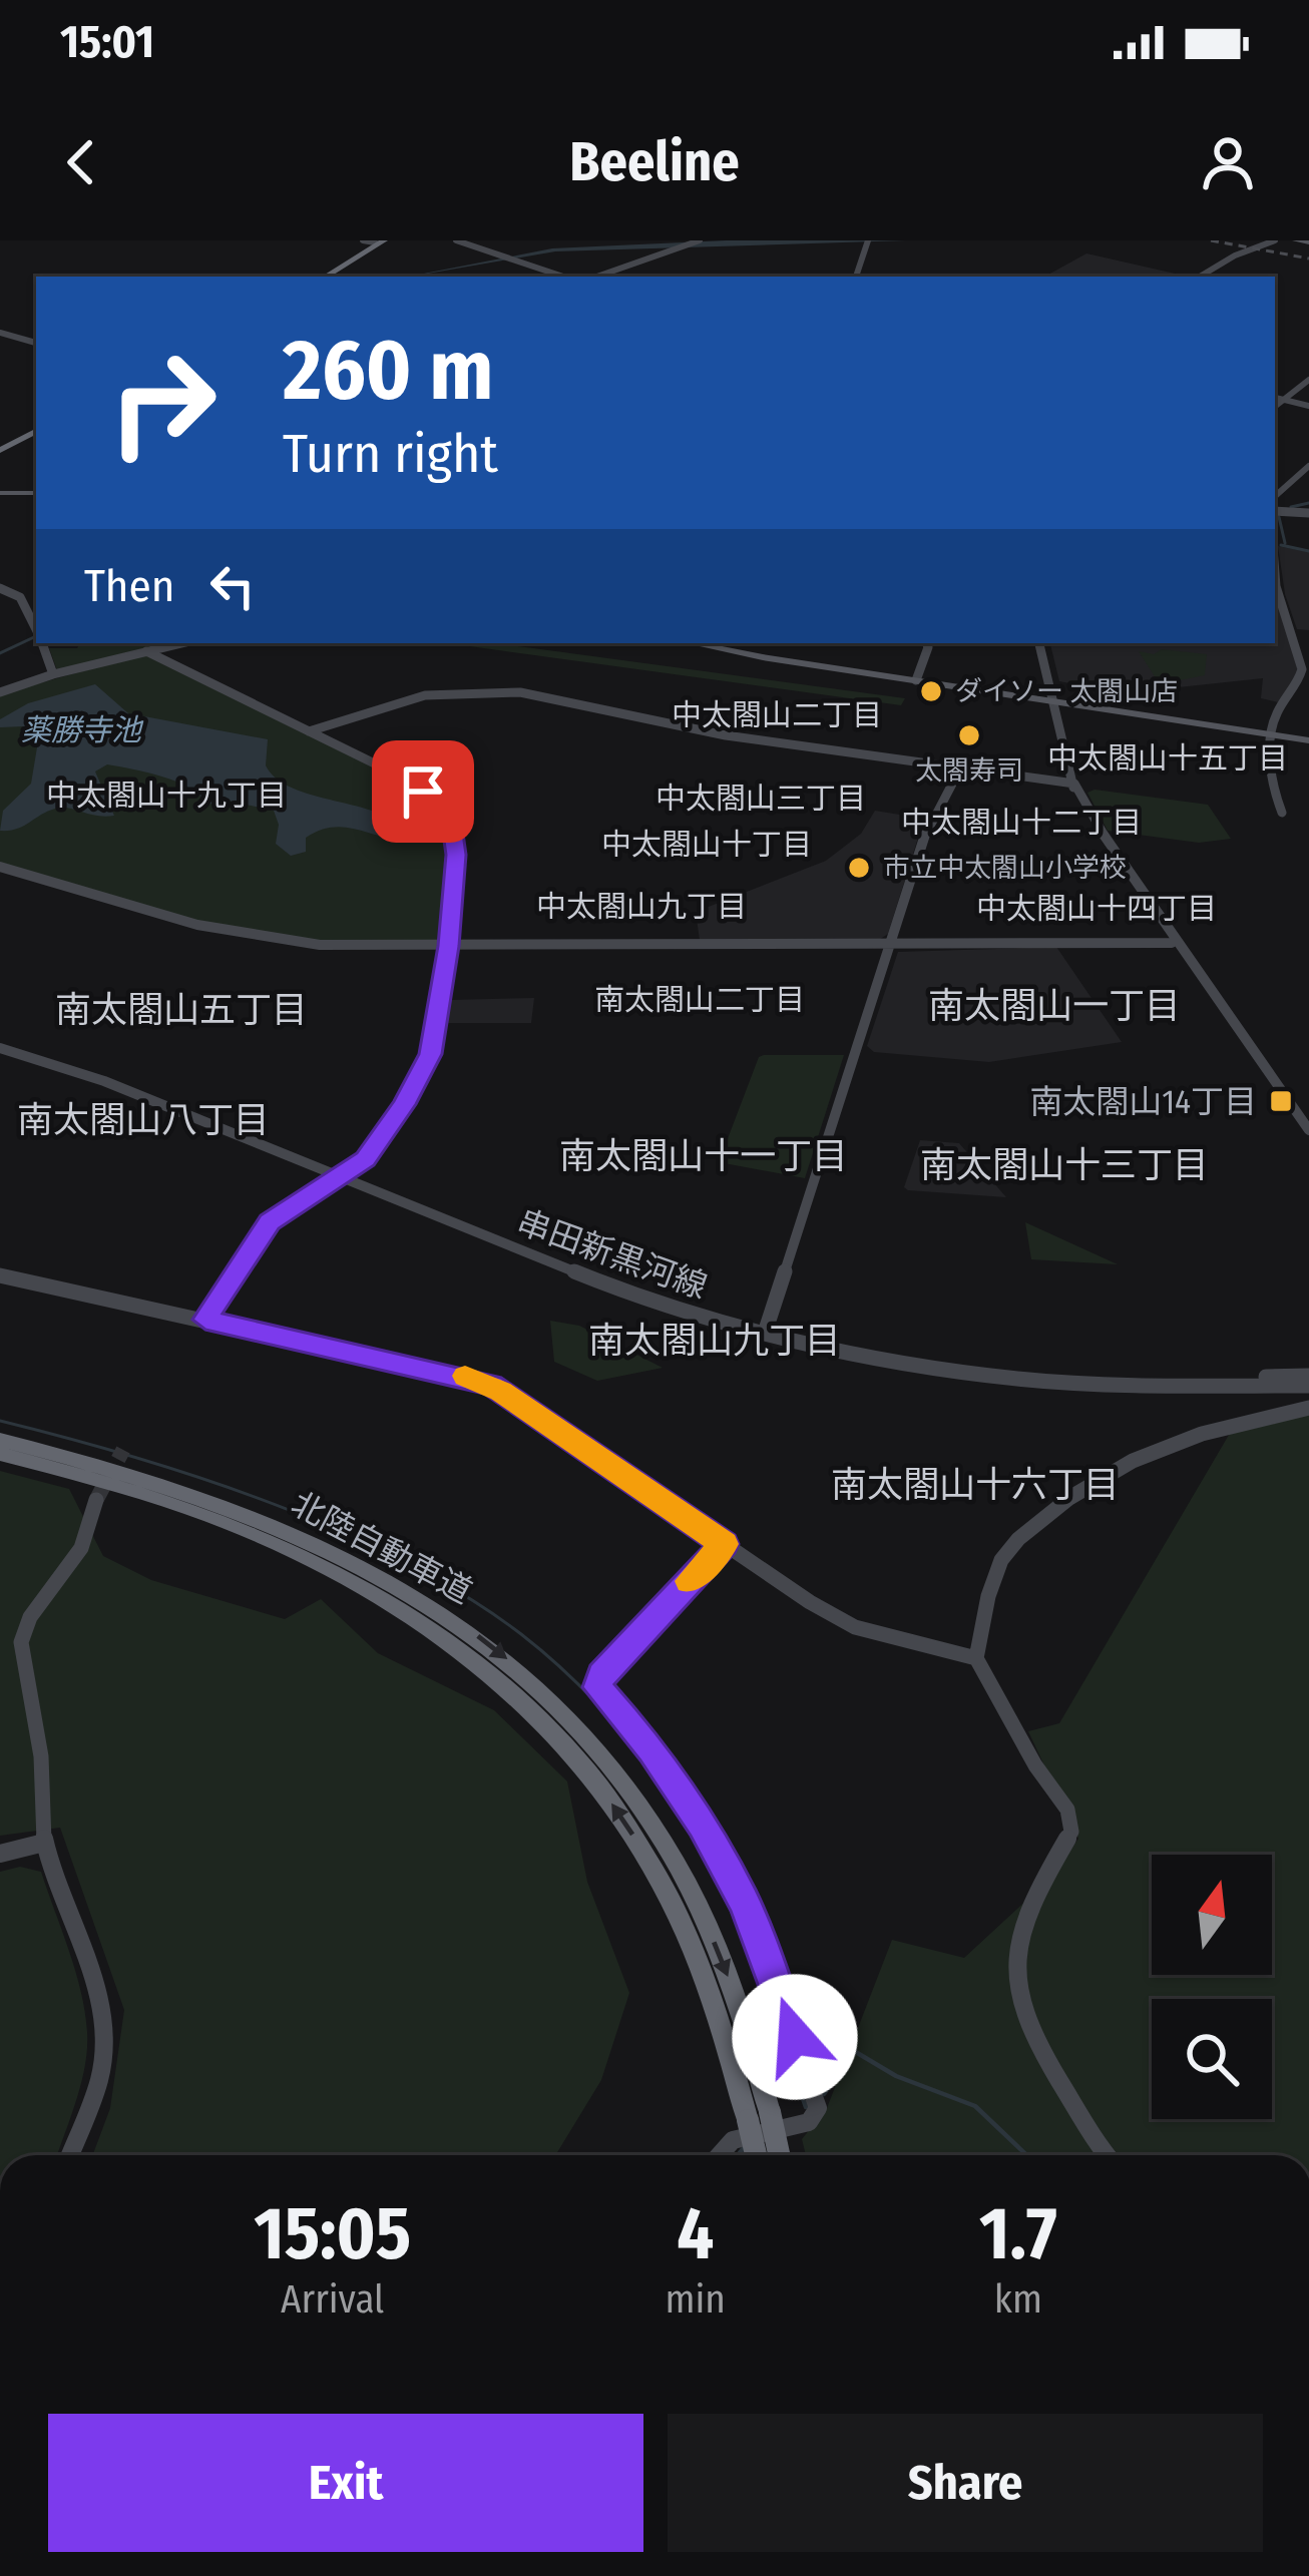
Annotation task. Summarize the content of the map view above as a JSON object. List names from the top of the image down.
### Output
{
  "streets": {
    "highway": ["北陸自動車道"],
    "street": ["串田新黒河線"]
  },
  "districts": [
    "中太閤山二丁目",
    "中太閤山十五丁目",
    "中太閤山十九丁目",
    "中太閤山三丁目",
    "中太閤山十二丁目",
    "中太閤山十丁目",
    "中太閤山九丁目",
    "中太閤山十四丁目",
    "南太閤山二丁目",
    "南太閤山一丁目",
    "南太閤山五丁目",
    "南太閤山八丁目",
    "南太閤山十一丁目",
    "南太閤山十三丁目",
    "南太閤山九丁目",
    "南太閤山十六丁目"
  ],
  "water": ["薬勝寺池"],
  "places": {
    "other": ["ダイソー 太閤山店", "太閤寿司", "市立中太閤山小学校"],
    "transit": ["南太閤山14丁目"]
  },
  "north": "top",
  "page": {
    "status": "15:01",
    "header": "Beeline",
    "turn": ["260 m", "Turn right"],
    "then": "Then",
    "eta": [
      "15:05",
      "Arrival",
      "4",
      "min",
      "1.7",
      "km"
    ],
    "buttons": ["Exit", "Share"]
  }
}
